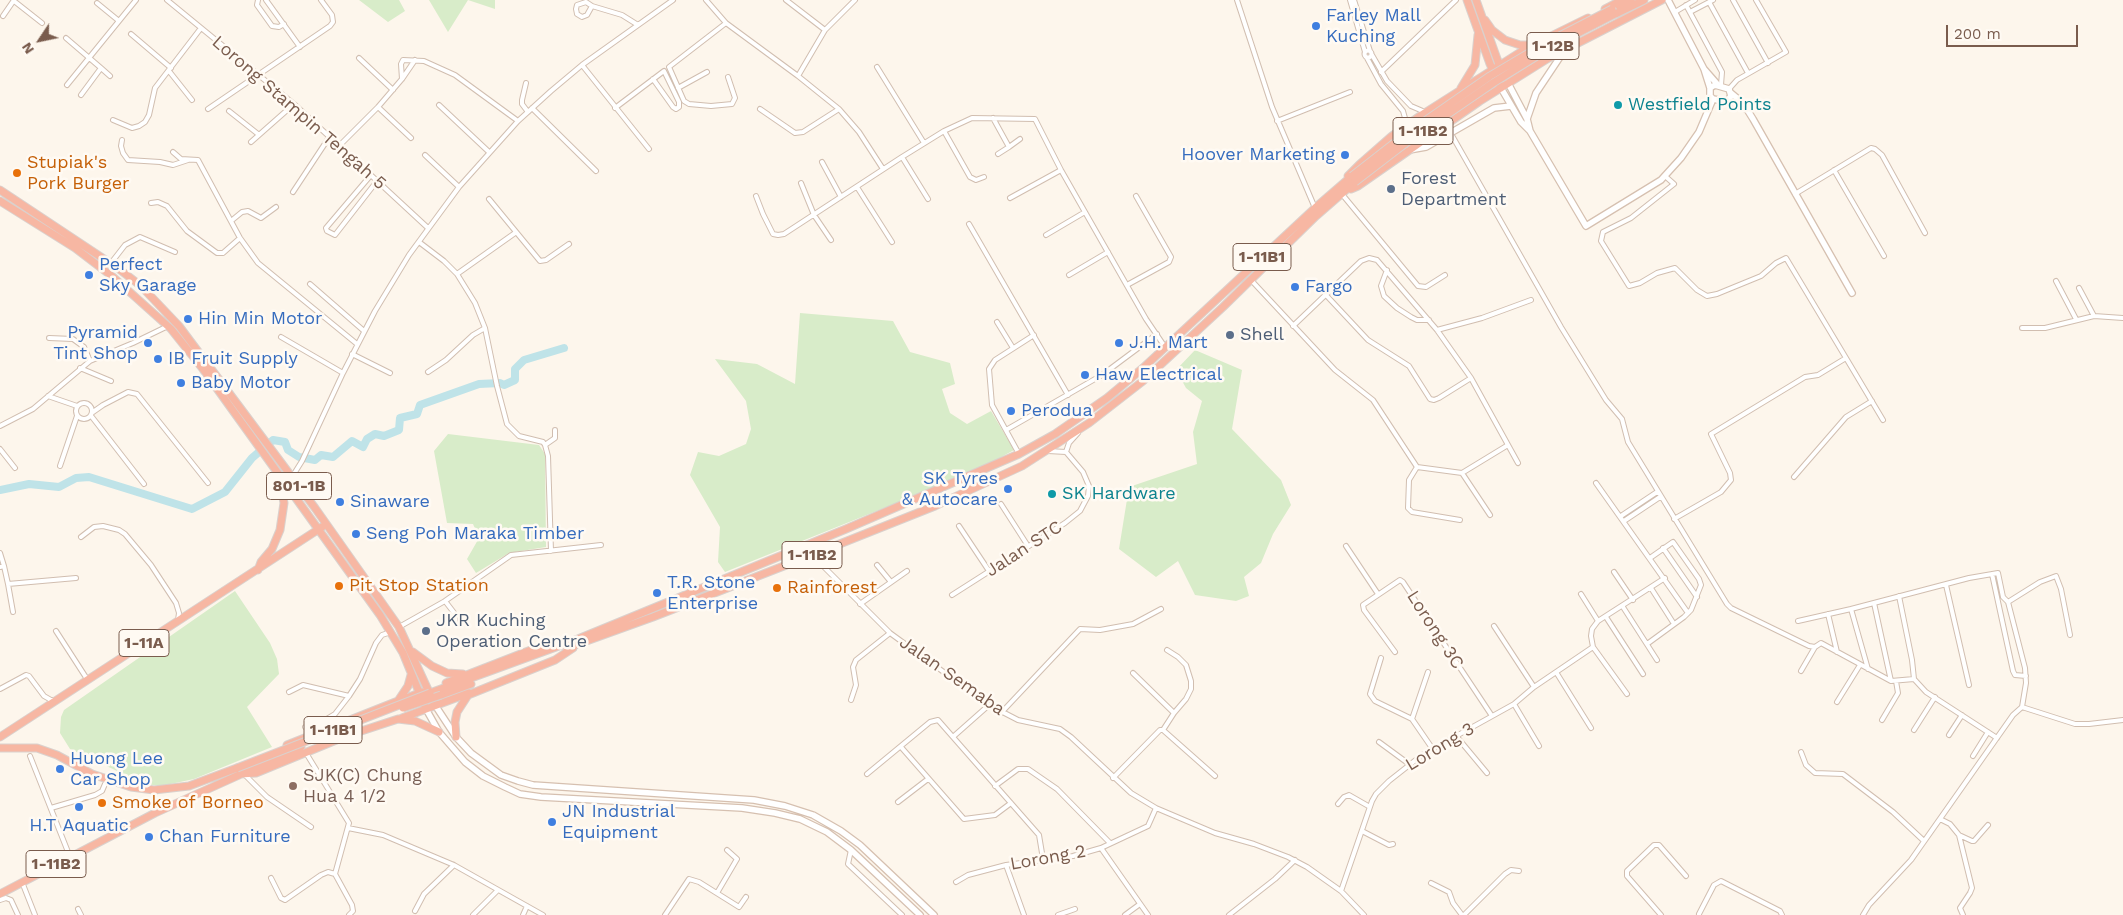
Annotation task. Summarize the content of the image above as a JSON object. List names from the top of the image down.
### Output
{
  "streets": {
    "highway": [
      "1-12B",
      "1-11B2",
      "1-11B1",
      "801-1B",
      "1-11A"
    ],
    "street": [
      "Lorong Stampin Tengah 5",
      "Jalan STC",
      "Lorong 3C",
      "Jalan Semaba",
      "Lorong 3",
      "Lorong 2"
    ]
  },
  "crossings": [
    ["1-12B", "1-11B2"],
    ["1-11B2", "1-11B1"],
    ["1-11B2", "Jalan Semaba"],
    ["801-1B", "1-11A"],
    ["Lorong 3C", "Lorong 3"],
    ["Jalan Semaba", "Lorong 3"],
    ["Jalan Semaba", "Lorong 2"]
  ],
  "places": [
    "Farley Mall Kuching",
    "Westfield Points",
    "Hoover Marketing",
    "Stupiak's Pork Burger",
    "Forest Department",
    "Perfect Sky Garage",
    "Fargo",
    "Hin Min Motor",
    "Shell",
    "Pyramid Tint Shop",
    "J.H. Mart",
    "IB Fruit Supply",
    "Haw Electrical",
    "Baby Motor",
    "Perodua",
    "SK Tyres & Autocare",
    "SK Hardware",
    "Sinaware",
    "Seng Poh Maraka Timber",
    "Pit Stop Station",
    "Rainforest",
    "T.R. Stone Enterprise",
    "JKR Kuching Operation Centre",
    "Huong Lee Car Shop",
    "SJK(C) Chung Hua 4 1/2",
    "Smoke of Borneo",
    "H.T Aquatic",
    "JN Industrial Equipment",
    "Chan Furniture"
  ],
  "scale_bar": "200 m",
  "north": "bottom left"
}
